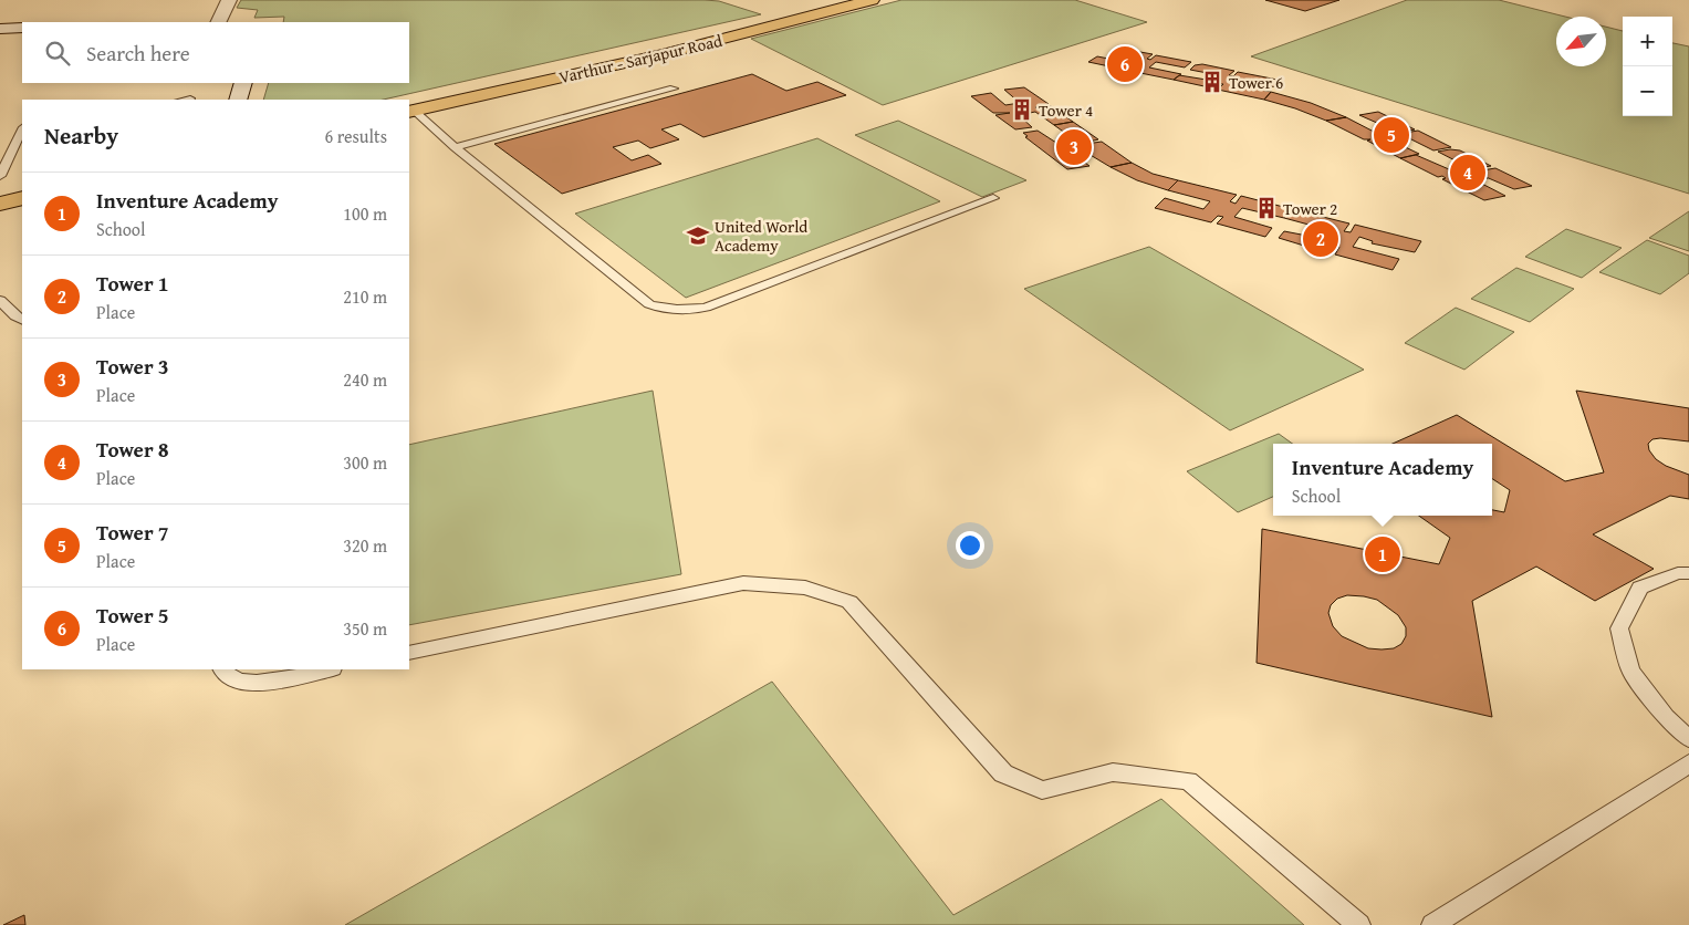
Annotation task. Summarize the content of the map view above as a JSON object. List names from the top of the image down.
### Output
{
  "streets": {
    "main road": ["Varthur - Sarjapur Road"]
  },
  "places": {
    "building": ["Tower 6", "Tower 4", "Tower 2"],
    "school or university": ["United World Academy"]
  },
  "north": "bottom left",
  "page": {
    "map_buttons": ["+", "−"],
    "search": "Search here",
    "pins": [
      "6",
      "5",
      "3",
      "4",
      "2",
      "1"
    ],
    "heading": ["Nearby", "6 results"],
    "list": [
      {
        "mark": "1",
        "name": "Inventure Academy",
        "note": "School",
        "value": "100 m"
      },
      {
        "mark": "2",
        "name": "Tower 1",
        "note": "Place",
        "value": "210 m"
      },
      {
        "mark": "3",
        "name": "Tower 3",
        "note": "Place",
        "value": "240 m"
      },
      {
        "mark": "4",
        "name": "Tower 8",
        "note": "Place",
        "value": "300 m"
      },
      {
        "mark": "5",
        "name": "Tower 7",
        "note": "Place",
        "value": "320 m"
      },
      {
        "mark": "6",
        "name": "Tower 5",
        "note": "Place",
        "value": "350 m"
      }
    ],
    "popup": ["Inventure Academy", "School"]
  }
}
